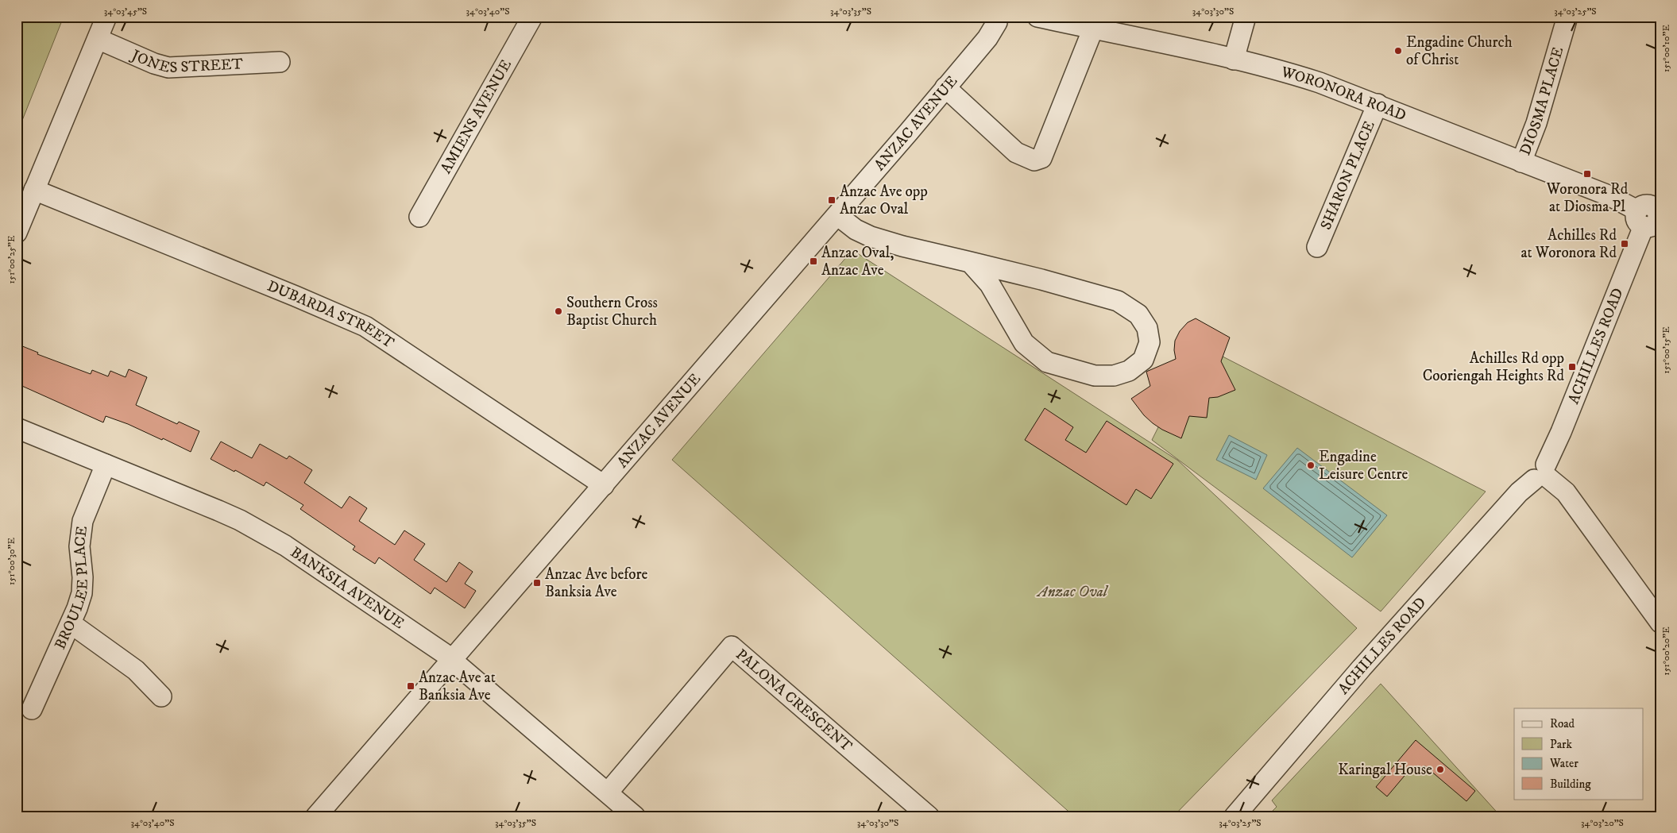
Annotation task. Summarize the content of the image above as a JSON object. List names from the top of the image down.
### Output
{
  "streets": {
    "street": [
      "JONES STREET",
      "WORONORA ROAD",
      "DIOSMA PLACE",
      "AMIENS AVENUE",
      "ANZAC AVENUE",
      "SHARON PLACE",
      "DUBARDA STREET",
      "ACHILLES ROAD",
      "BROULEE PLACE",
      "BANKSIA AVENUE",
      "PALONA CRESCENT"
    ]
  },
  "crossings": [
    ["WORONORA ROAD", "DIOSMA PLACE"],
    ["WORONORA ROAD", "SHARON PLACE"],
    ["WORONORA ROAD", "ACHILLES ROAD"],
    ["ANZAC AVENUE", "DUBARDA STREET"],
    ["ANZAC AVENUE", "BANKSIA AVENUE"],
    ["BROULEE PLACE", "BANKSIA AVENUE"],
    ["BANKSIA AVENUE", "PALONA CRESCENT"]
  ],
  "parks": ["Anzac Oval"],
  "places": {
    "other": [
      "Engadine Church of Christ",
      "Southern Cross Baptist Church",
      "Engadine Leisure Centre",
      "Karingal House"
    ],
    "transit": [
      "Woronora Rd at Diosma Pl",
      "Anzac Ave opp Anzac Oval",
      "Achilles Rd at Woronora Rd",
      "Anzac Oval, Anzac Ave",
      "Achilles Rd opp Cooriengah Heights Rd",
      "Anzac Ave before Banksia Ave",
      "Anzac Ave at Banksia Ave"
    ]
  },
  "legend": [
    "Road",
    "Park",
    "Water",
    "Building"
  ],
  "coordinates": [
    "34°03'45\"S",
    "34°03'40\"S",
    "34°03'35\"S",
    "34°03'30\"S",
    "34°03'25\"S",
    "151°00'10\"E",
    "151°00'25\"E",
    "151°00'15\"E",
    "151°00'30\"E",
    "151°00'20\"E",
    "34°03'20\"S"
  ]
}
